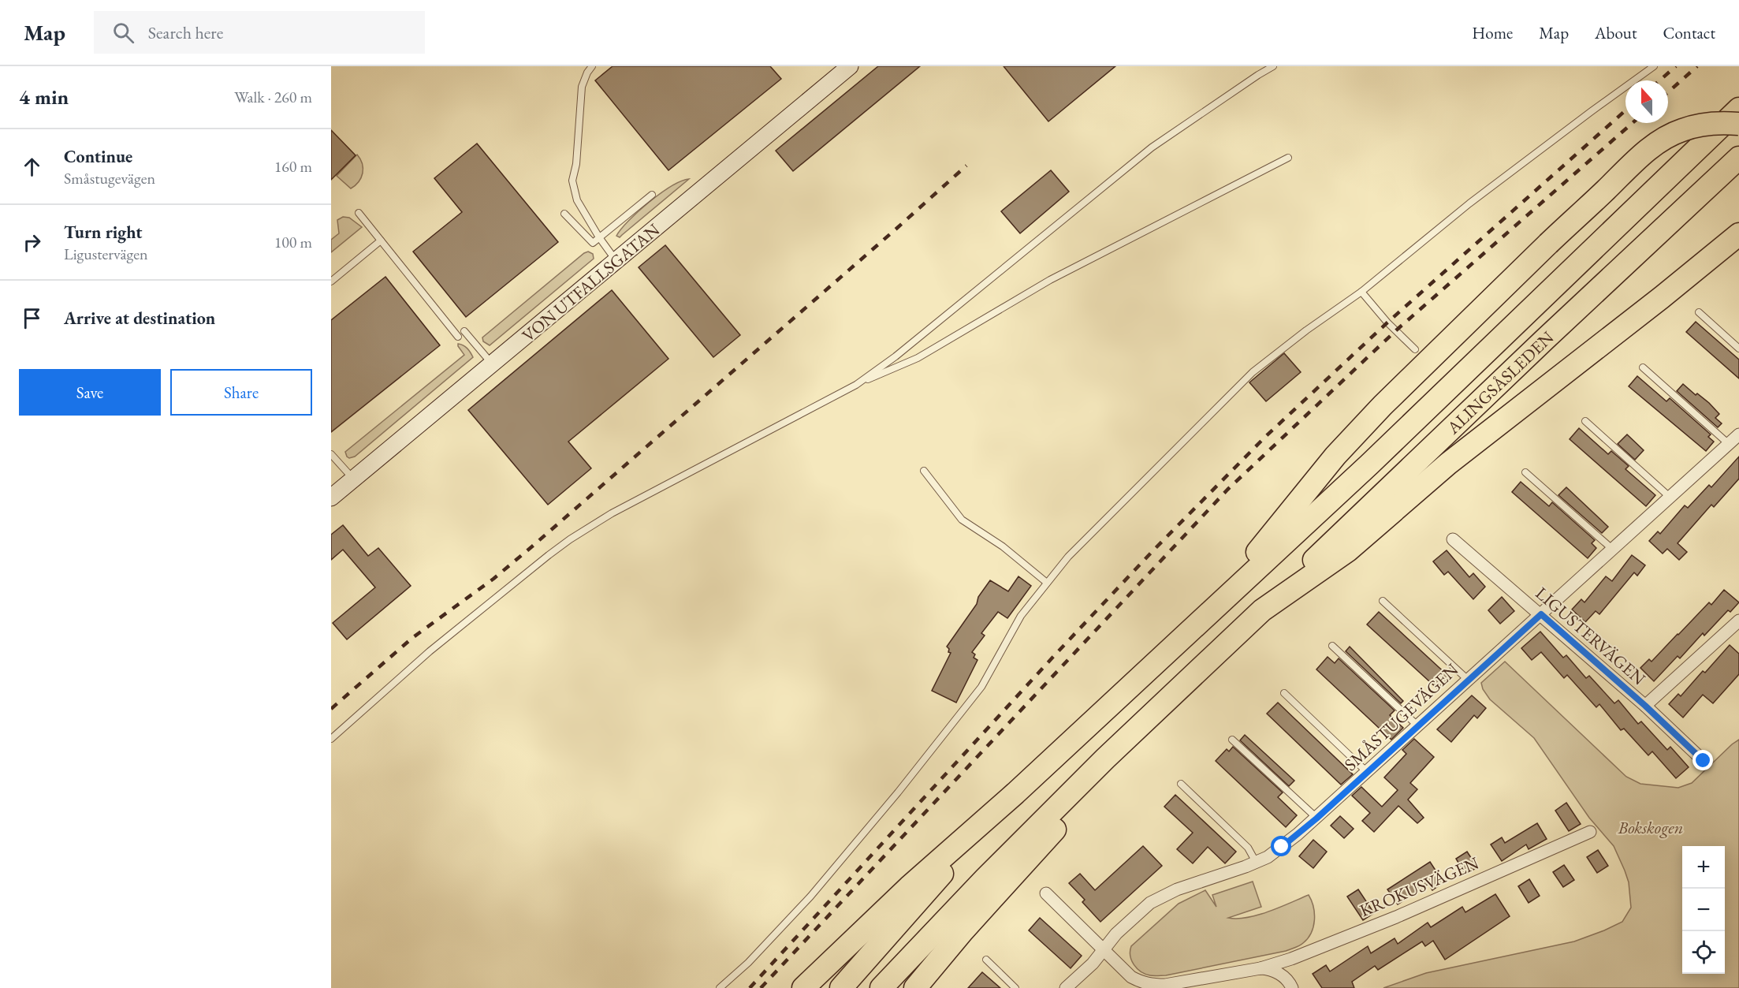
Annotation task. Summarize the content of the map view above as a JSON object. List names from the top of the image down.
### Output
{
  "streets": {
    "highway": ["ALINGSÅSLEDEN"],
    "street": [
      "VON UTFALLSGATAN",
      "LIGUSTERVÄGEN",
      "SMÅSTUGEVÄGEN",
      "KROKUSVÄGEN"
    ]
  },
  "crossings": [
    ["LIGUSTERVÄGEN", "SMÅSTUGEVÄGEN"],
    ["SMÅSTUGEVÄGEN", "KROKUSVÄGEN"]
  ],
  "parks": ["Bokskogen"],
  "north": "top",
  "page": {
    "header": "Map",
    "search": "Search here",
    "nav": [
      "Home",
      "Map",
      "About",
      "Contact"
    ],
    "heading": ["4 min", "Walk · 260 m"],
    "list": [
      ["Continue", "Småstugevägen", "160 m"],
      ["Turn right", "Ligustervägen", "100 m"],
      "Arrive at destination"
    ],
    "buttons": ["Save", "Share"],
    "map_buttons": ["+", "−"]
  }
}
